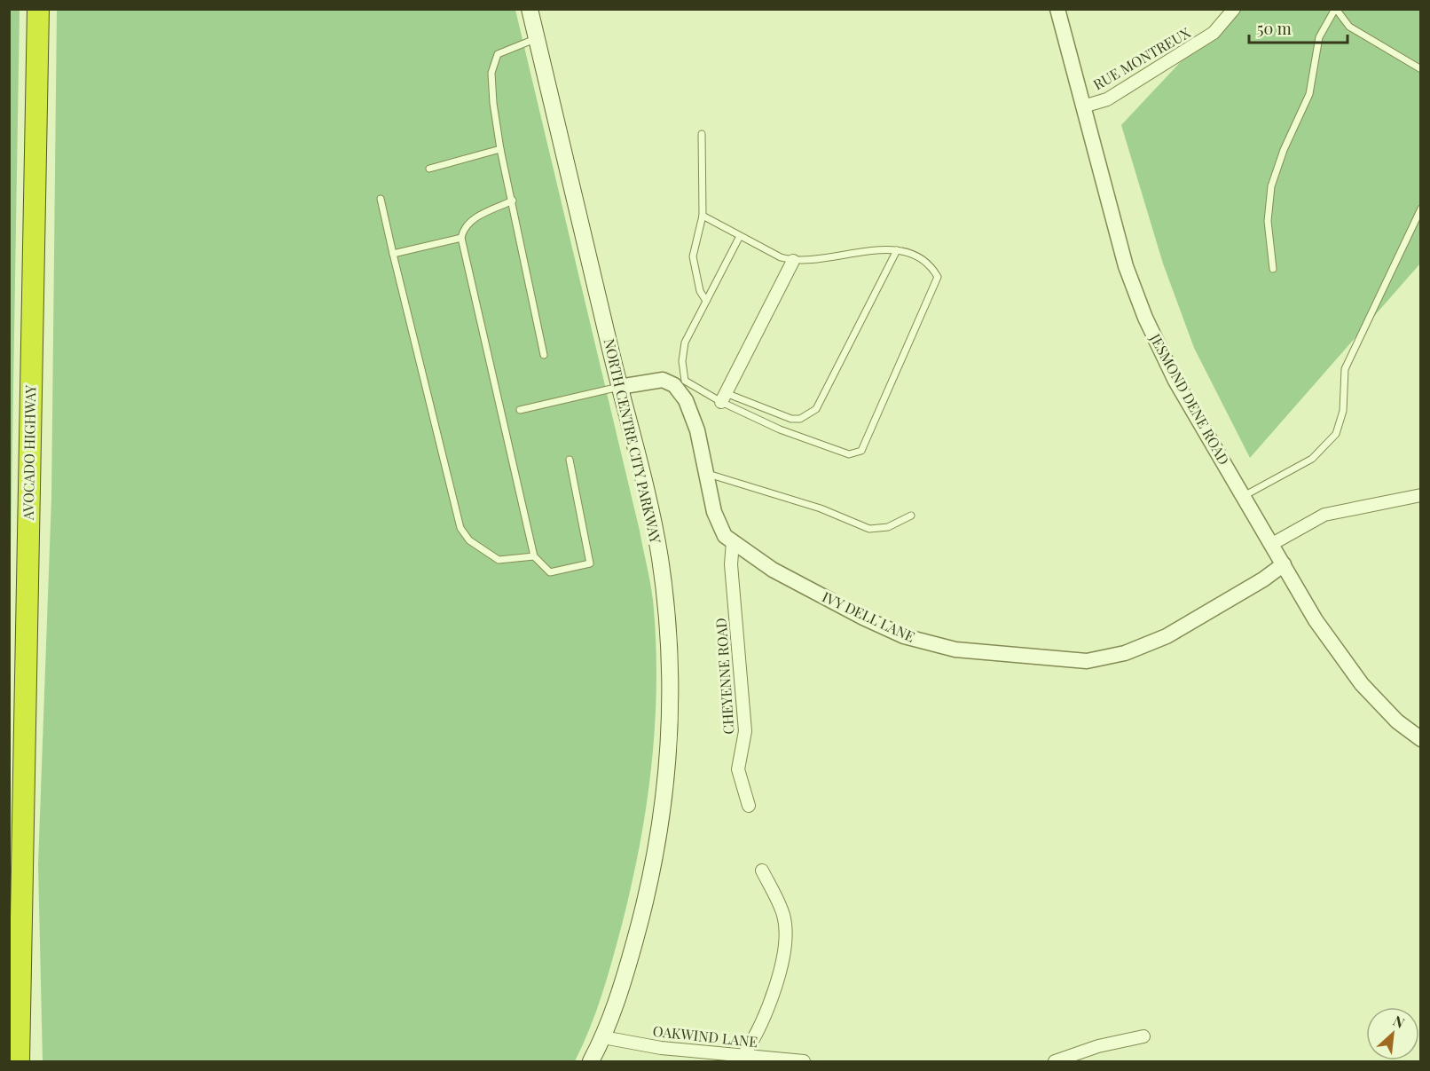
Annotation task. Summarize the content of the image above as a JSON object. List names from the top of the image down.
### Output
{
  "streets": {
    "highway": ["AVOCADO HIGHWAY"],
    "main road": ["NORTH CENTRE CITY PARKWAY"],
    "street": [
      "RUE MONTREUX",
      "JESMOND DENE ROAD",
      "IVY DELL LANE",
      "CHEYENNE ROAD",
      "OAKWIND LANE"
    ]
  },
  "crossings": [
    ["RUE MONTREUX", "JESMOND DENE ROAD"],
    ["JESMOND DENE ROAD", "IVY DELL LANE"],
    ["NORTH CENTRE CITY PARKWAY", "OAKWIND LANE"],
    ["IVY DELL LANE", "CHEYENNE ROAD"]
  ],
  "scale_bar": "50 m",
  "north": "top right"
}
